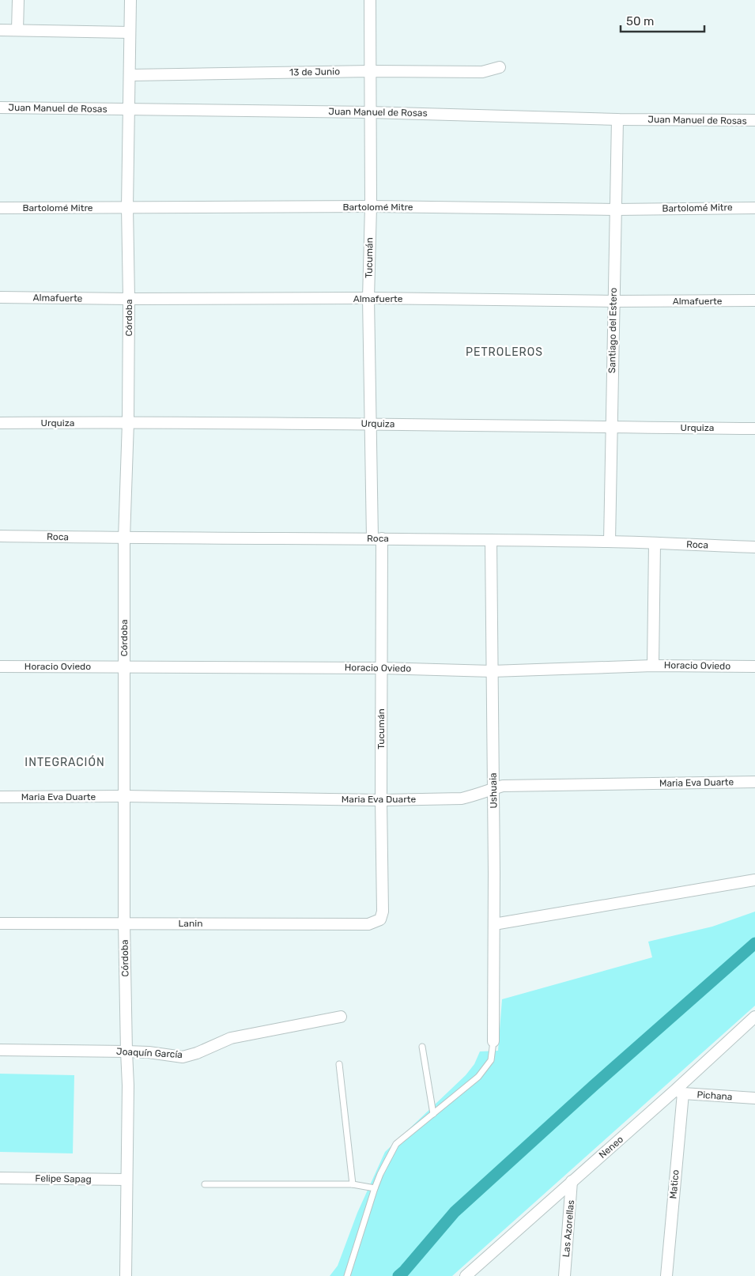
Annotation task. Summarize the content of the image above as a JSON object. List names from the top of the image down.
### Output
{
  "streets": {
    "street": [
      "13 de Junio",
      "Juan Manuel de Rosas",
      "Bartolomé Mitre",
      "Tucumán",
      "Almafuerte",
      "Córdoba",
      "Santiago del Estero",
      "Urquiza",
      "Roca",
      "Horacio Oviedo",
      "Maria Eva Duarte",
      "Ushuaia",
      "Lanin",
      "Joaquín García",
      "Pichana",
      "Neneo",
      "Felipe Sapag",
      "Matico",
      "Las Azorellas"
    ]
  },
  "crossings": [
    ["13 de Junio", "Tucumán"],
    ["13 de Junio", "Córdoba"],
    ["Juan Manuel de Rosas", "Tucumán"],
    ["Juan Manuel de Rosas", "Córdoba"],
    ["Juan Manuel de Rosas", "Santiago del Estero"],
    ["Bartolomé Mitre", "Tucumán"],
    ["Bartolomé Mitre", "Córdoba"],
    ["Bartolomé Mitre", "Santiago del Estero"],
    ["Tucumán", "Almafuerte"],
    ["Tucumán", "Urquiza"],
    ["Tucumán", "Roca"],
    ["Tucumán", "Horacio Oviedo"],
    ["Tucumán", "Maria Eva Duarte"],
    ["Tucumán", "Lanin"],
    ["Almafuerte", "Córdoba"],
    ["Almafuerte", "Santiago del Estero"],
    ["Córdoba", "Urquiza"],
    ["Córdoba", "Roca"],
    ["Córdoba", "Horacio Oviedo"],
    ["Córdoba", "Maria Eva Duarte"],
    ["Córdoba", "Lanin"],
    ["Córdoba", "Joaquín García"],
    ["Córdoba", "Felipe Sapag"],
    ["Santiago del Estero", "Urquiza"],
    ["Santiago del Estero", "Roca"],
    ["Roca", "Ushuaia"],
    ["Horacio Oviedo", "Ushuaia"],
    ["Maria Eva Duarte", "Ushuaia"],
    ["Pichana", "Neneo"],
    ["Pichana", "Matico"],
    ["Neneo", "Matico"],
    ["Neneo", "Las Azorellas"]
  ],
  "districts": ["PETROLEROS", "INTEGRACIÓN"],
  "scale_bar": "50 m"
}
